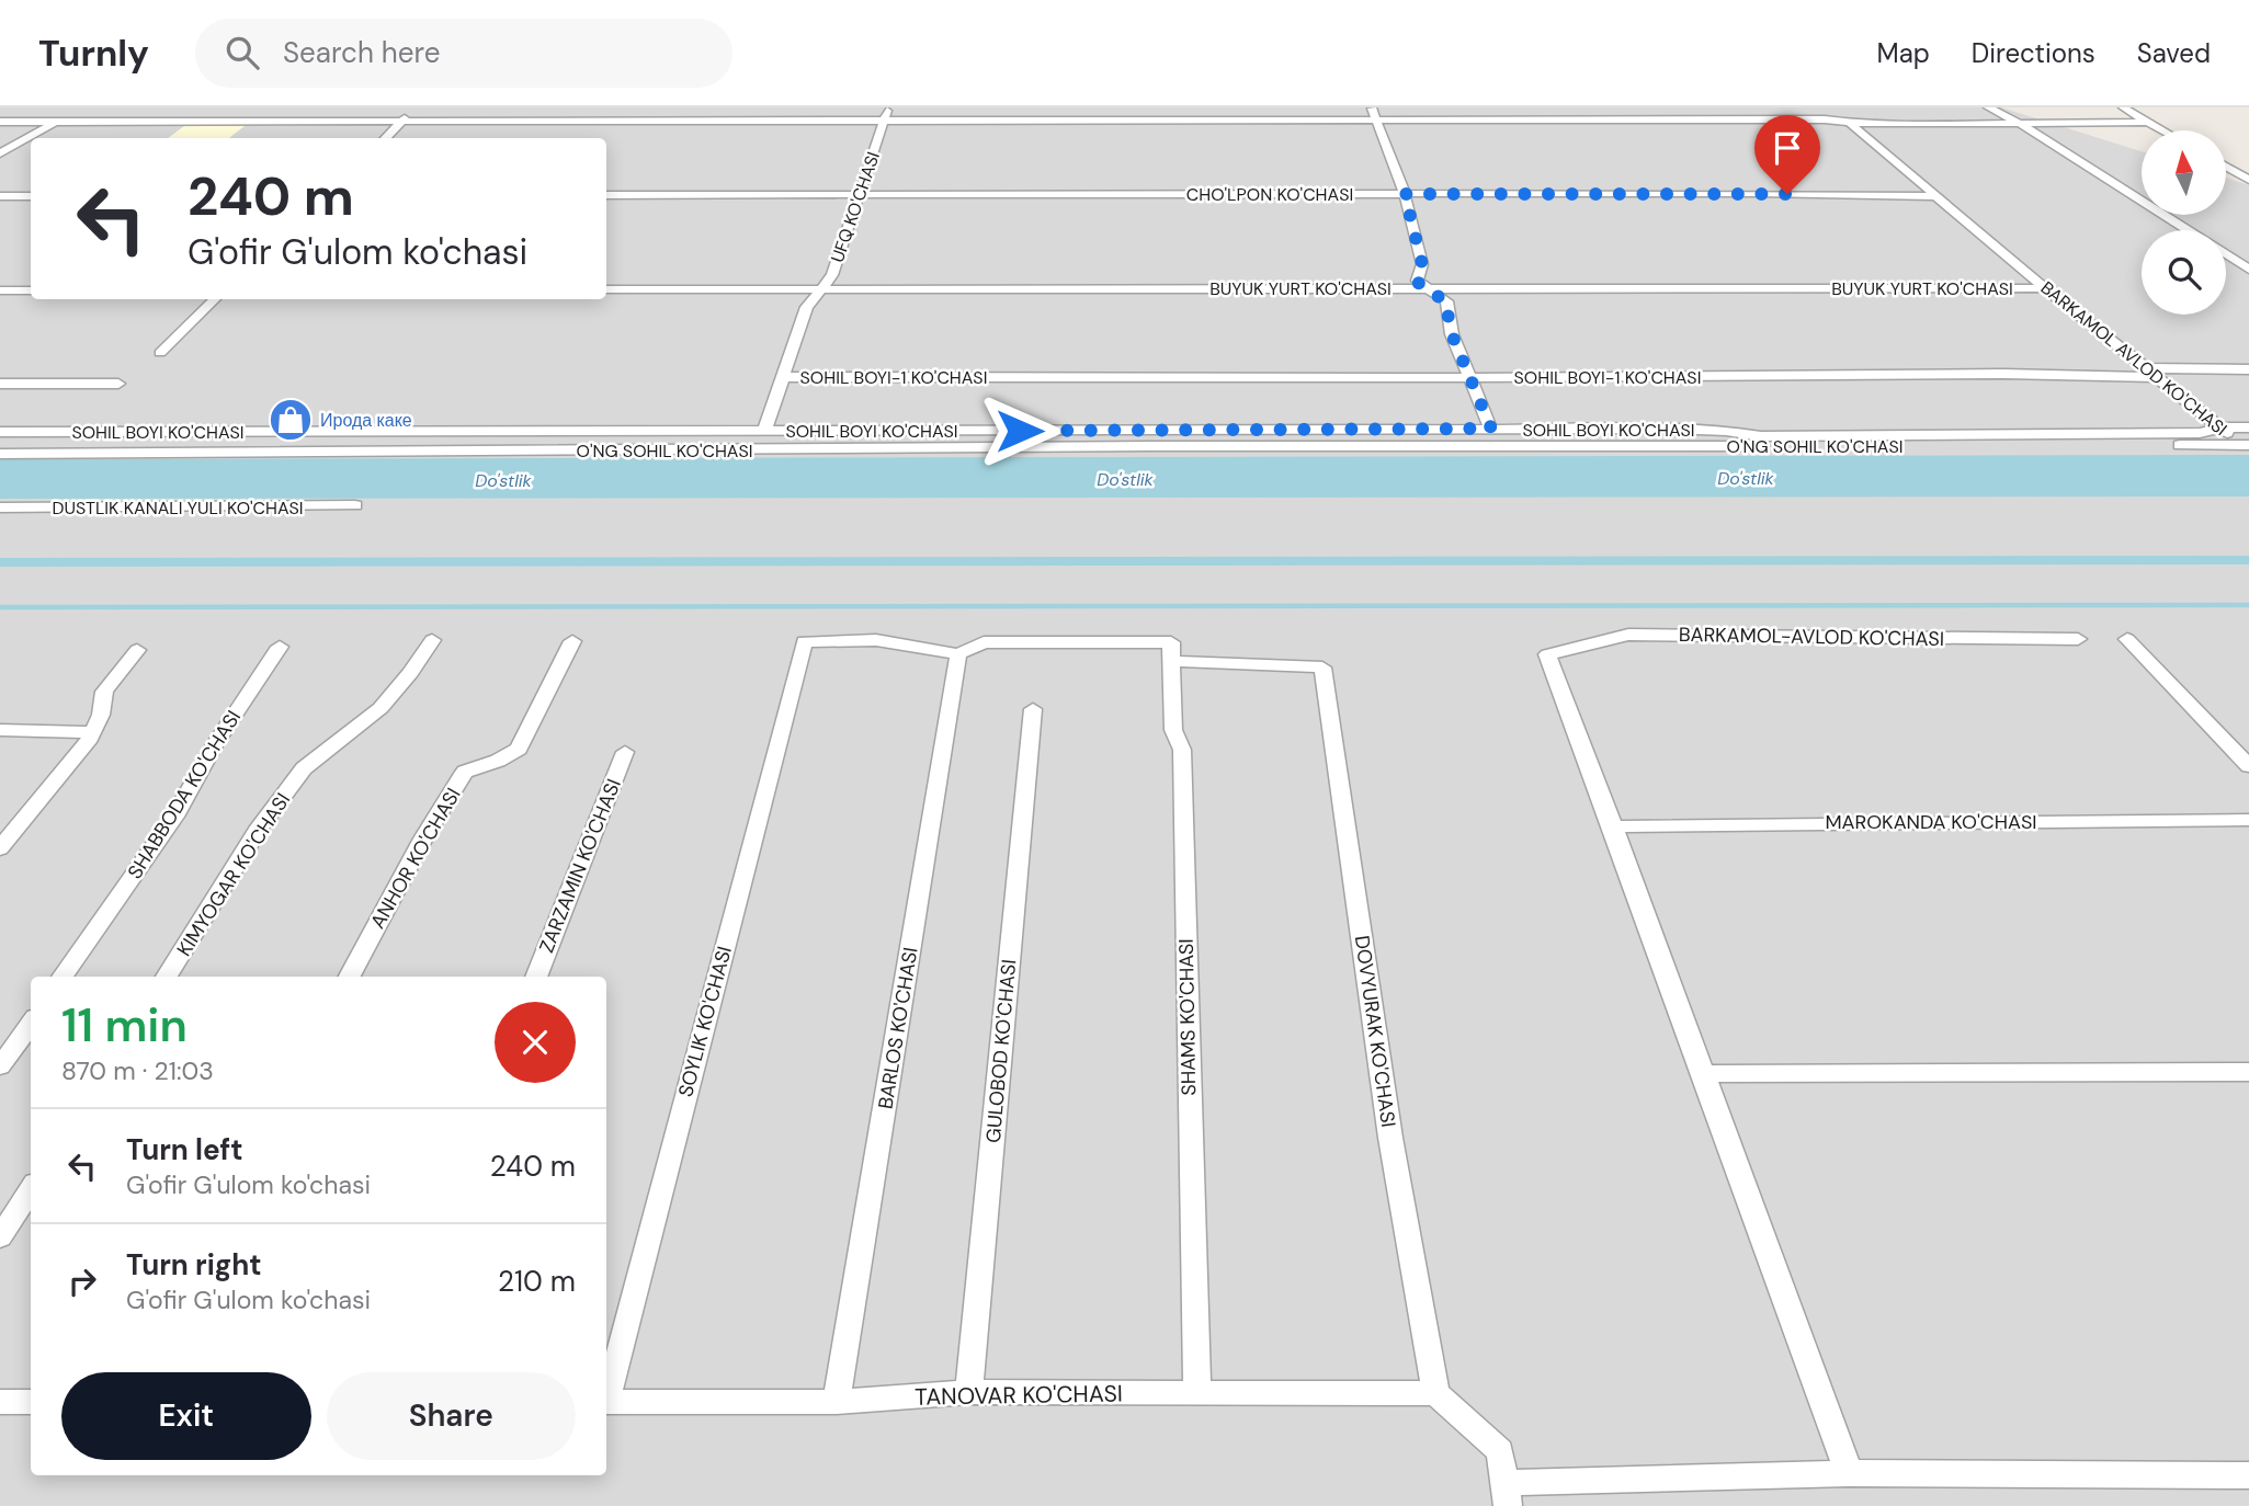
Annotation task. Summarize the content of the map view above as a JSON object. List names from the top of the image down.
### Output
{
  "streets": {
    "street": [
      "CHO'LPON KO'CHASI",
      "UFQ KO'CHASI",
      "BUYUK YURT KO'CHASI",
      "BARKAMOL AVLOD KO'CHASI",
      "SOHIL BOYI-1 KO'CHASI",
      "SOHIL BOYI KO'CHASI",
      "O'NG SOHIL KO'CHASI",
      "DUSTLIK KANALI YULI KO'CHASI",
      "BARKAMOL-AVLOD KO'CHASI",
      "SHABBODA KO'CHASI",
      "MAROKANDA KO'CHASI",
      "ANHOR KO'CHASI",
      "ZARZAMIN KO'CHASI",
      "KIMYOGAR KO'CHASI",
      "SHAMS KO'CHASI",
      "SOYLIK KO'CHASI",
      "BARLOS KO'CHASI",
      "DOVYURAK KO'CHASI",
      "GULOBOD KO'CHASI",
      "TANOVAR KO'CHASI"
    ]
  },
  "crossings": [
    ["CHO'LPON KO'CHASI", "UFQ KO'CHASI"],
    ["CHO'LPON KO'CHASI", "BARKAMOL AVLOD KO'CHASI"],
    ["UFQ KO'CHASI", "BUYUK YURT KO'CHASI"],
    ["UFQ KO'CHASI", "SOHIL BOYI-1 KO'CHASI"],
    ["UFQ KO'CHASI", "SOHIL BOYI KO'CHASI"],
    ["BUYUK YURT KO'CHASI", "BARKAMOL AVLOD KO'CHASI"],
    ["BARKAMOL AVLOD KO'CHASI", "SOHIL BOYI-1 KO'CHASI"],
    ["BARKAMOL AVLOD KO'CHASI", "SOHIL BOYI KO'CHASI"],
    ["BARKAMOL AVLOD KO'CHASI", "O'NG SOHIL KO'CHASI"],
    ["BARKAMOL-AVLOD KO'CHASI", "MAROKANDA KO'CHASI"],
    ["SHAMS KO'CHASI", "DOVYURAK KO'CHASI"],
    ["SHAMS KO'CHASI", "TANOVAR KO'CHASI"],
    ["SOYLIK KO'CHASI", "BARLOS KO'CHASI"],
    ["BARLOS KO'CHASI", "TANOVAR KO'CHASI"],
    ["DOVYURAK KO'CHASI", "TANOVAR KO'CHASI"],
    ["GULOBOD KO'CHASI", "TANOVAR KO'CHASI"]
  ],
  "water": ["Do'stlik"],
  "places": {
    "shop": ["Ирода каке"]
  },
  "north": "top",
  "page": {
    "header": "Turnly",
    "search": "Search here",
    "nav": ["Map", "Directions", "Saved"],
    "turn": ["240 m", "G'ofir G'ulom ko'chasi"],
    "heading": ["11 min", "870 m · 21:03"],
    "list": [
      {
        "name": "Turn left",
        "note": "G'ofir G'ulom ko'chasi",
        "value": "240 m"
      },
      {
        "name": "Turn right",
        "note": "G'ofir G'ulom ko'chasi",
        "value": "210 m"
      }
    ],
    "buttons": ["Exit", "Share"]
  }
}
